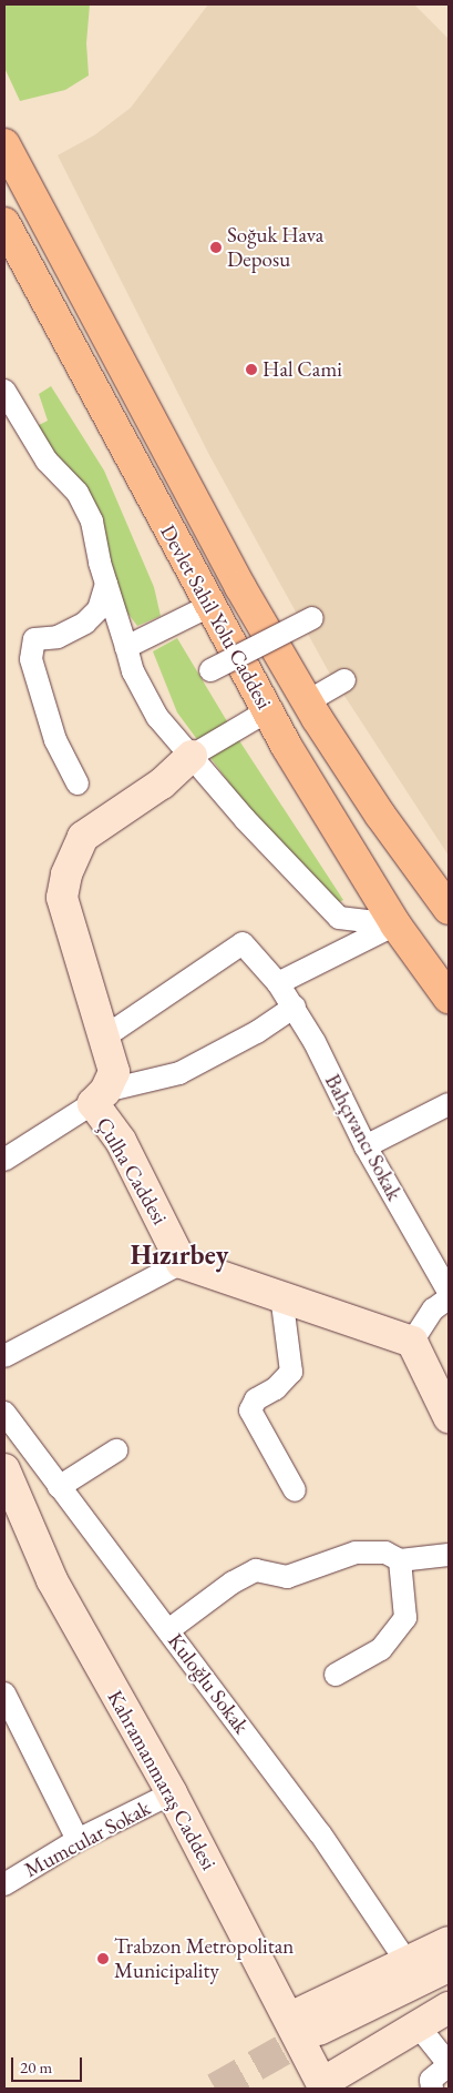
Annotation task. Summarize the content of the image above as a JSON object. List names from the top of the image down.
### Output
{
  "streets": {
    "main road": ["Devlet Sahil Yolu Caddesi"],
    "street": [
      "Bahçıvancı Sokak",
      "Çulha Caddesi",
      "Kuloğlu Sokak",
      "Kahramanmaraş Caddesi",
      "Mumcular Sokak"
    ]
  },
  "crossings": [
    ["Bahçıvancı Sokak", "Çulha Caddesi"],
    ["Kahramanmaraş Caddesi", "Mumcular Sokak"]
  ],
  "districts": ["Hızırbey"],
  "places": ["Soğuk Hava Deposu", "Hal Cami", "Trabzon Metropolitan Municipality"],
  "scale_bar": "20 m"
}
